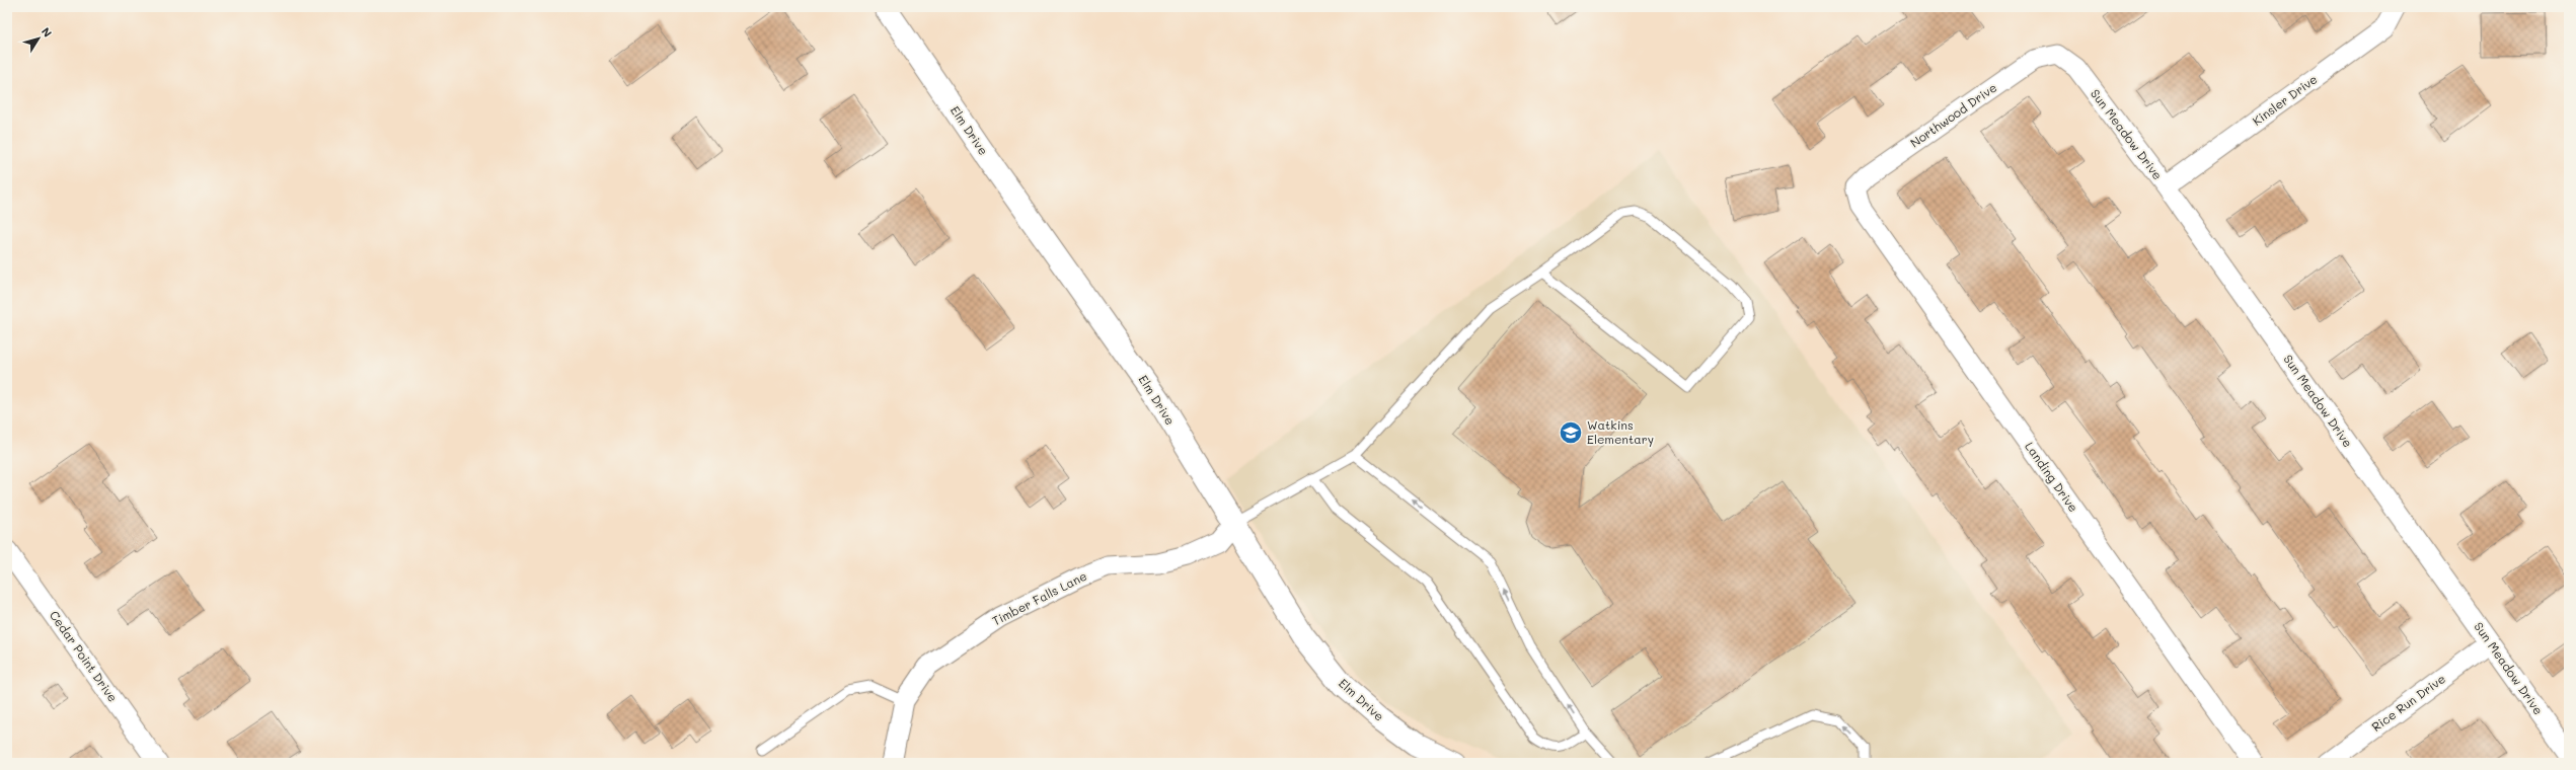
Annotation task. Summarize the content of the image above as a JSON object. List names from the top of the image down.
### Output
{
  "streets": {
    "street": [
      "Kinsler Drive",
      "Northwood Drive",
      "Elm Drive",
      "Sun Meadow Drive",
      "Landing Drive",
      "Timber Falls Lane",
      "Cedar Point Drive",
      "Rice Run Drive"
    ]
  },
  "crossings": [
    ["Kinsler Drive", "Sun Meadow Drive"],
    ["Northwood Drive", "Sun Meadow Drive"],
    ["Northwood Drive", "Landing Drive"],
    ["Elm Drive", "Timber Falls Lane"],
    ["Sun Meadow Drive", "Rice Run Drive"]
  ],
  "places": {
    "school or university": ["Watkins Elementary"]
  },
  "north": "top right"
}
